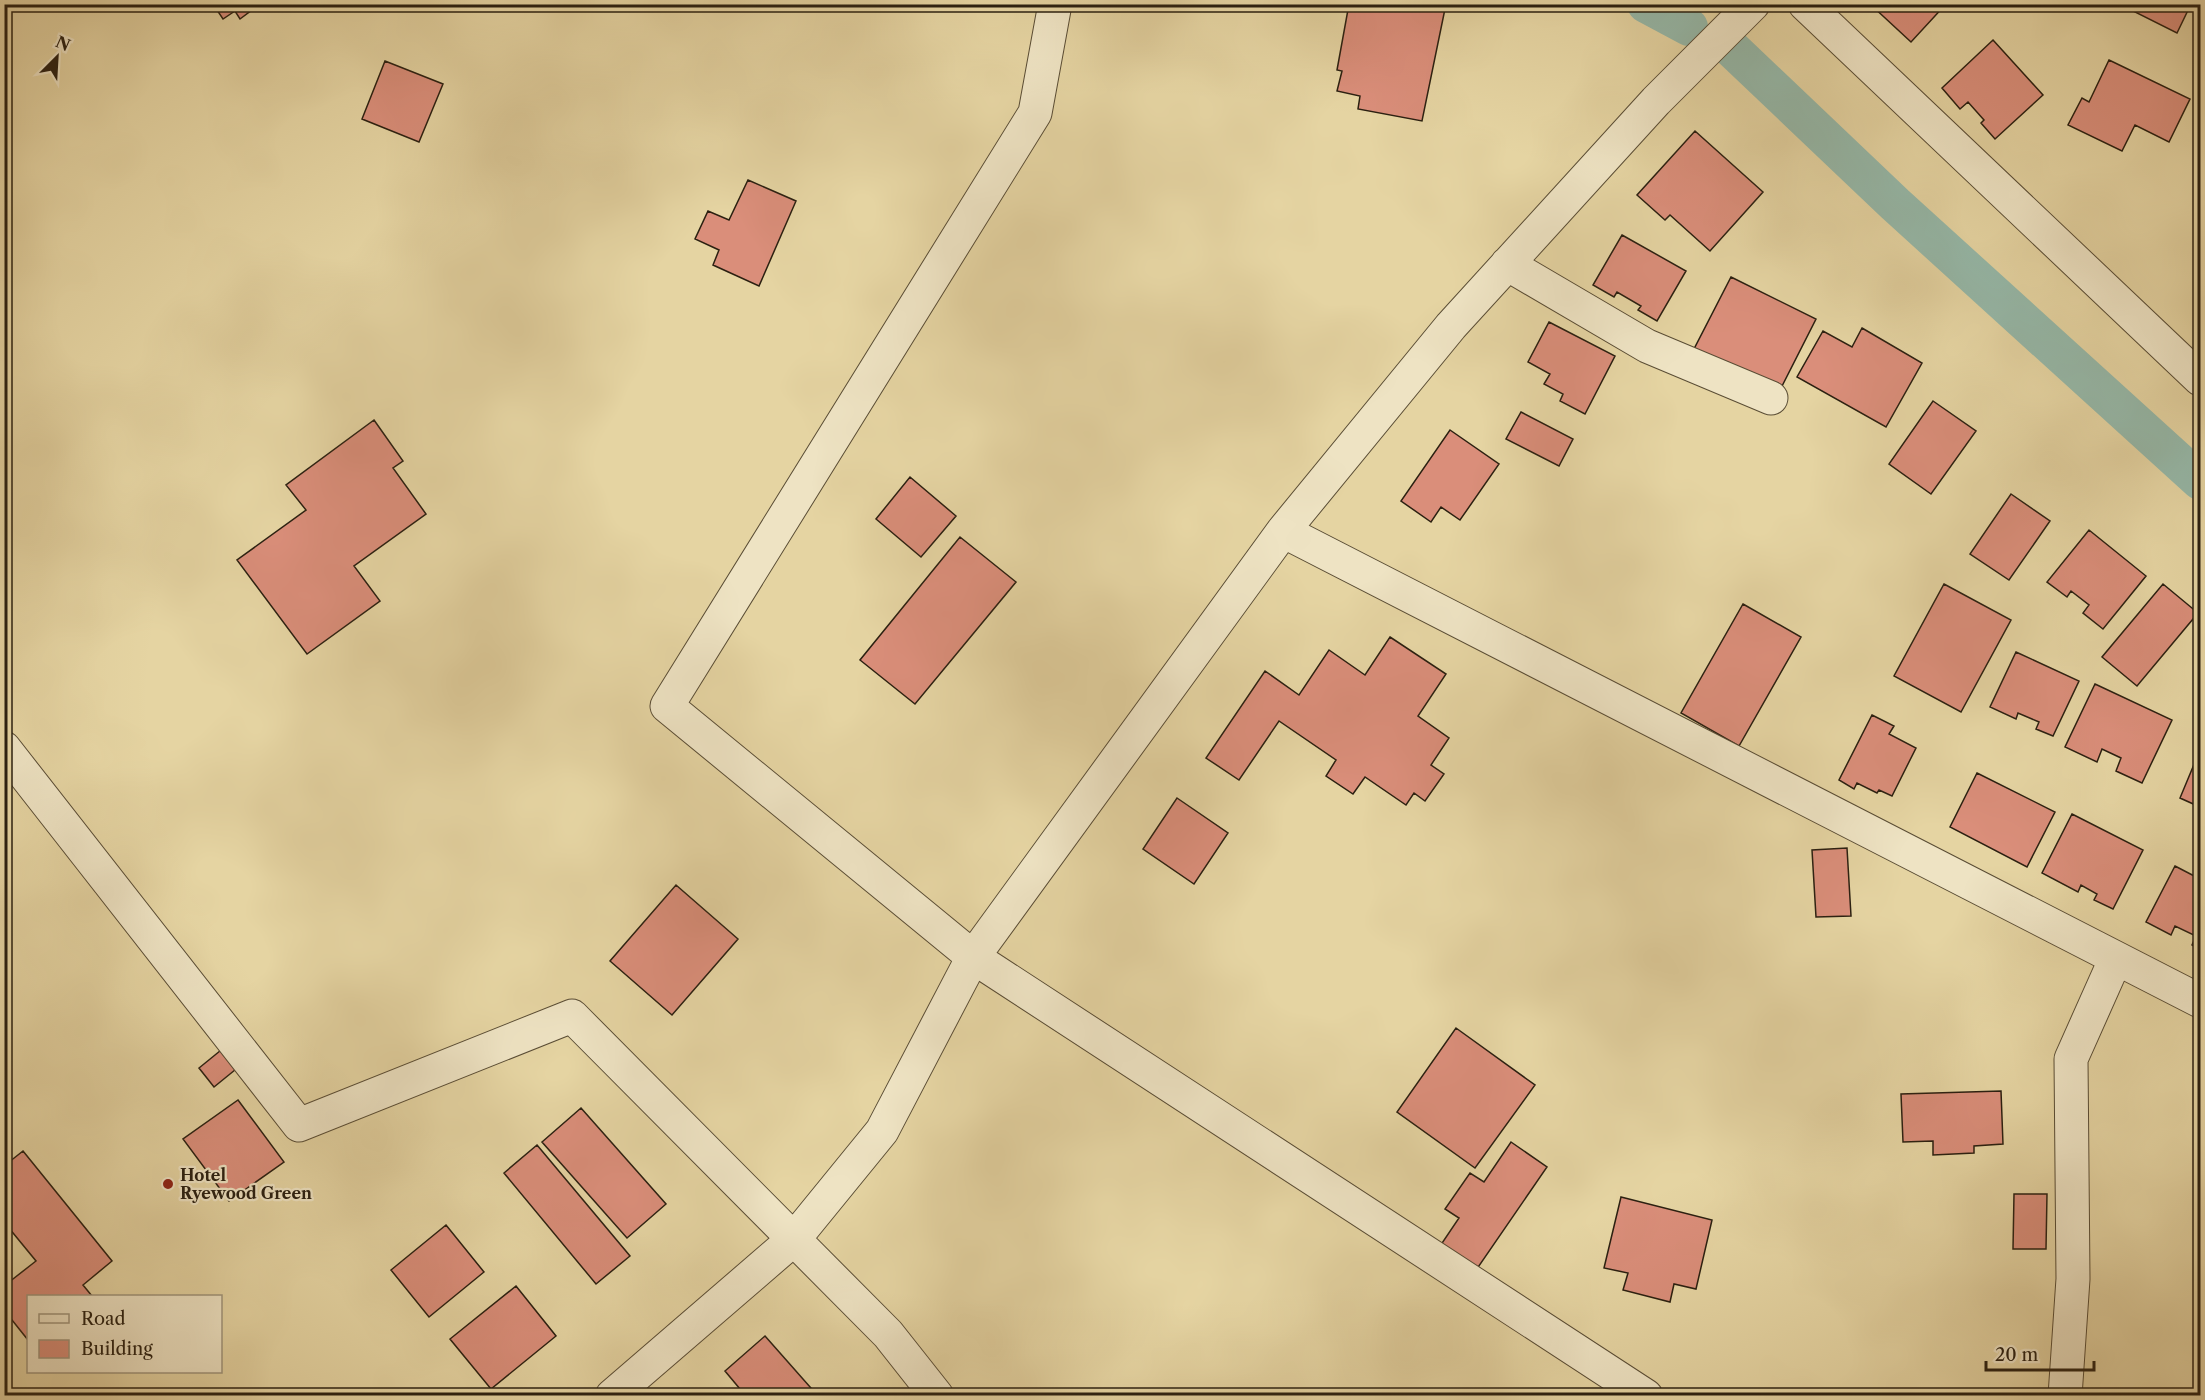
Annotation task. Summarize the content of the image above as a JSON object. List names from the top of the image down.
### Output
{
  "places": ["Hotel Ryewood Green"],
  "legend": ["Road", "Building"],
  "scale_bar": "20 m",
  "north": "top right"
}
